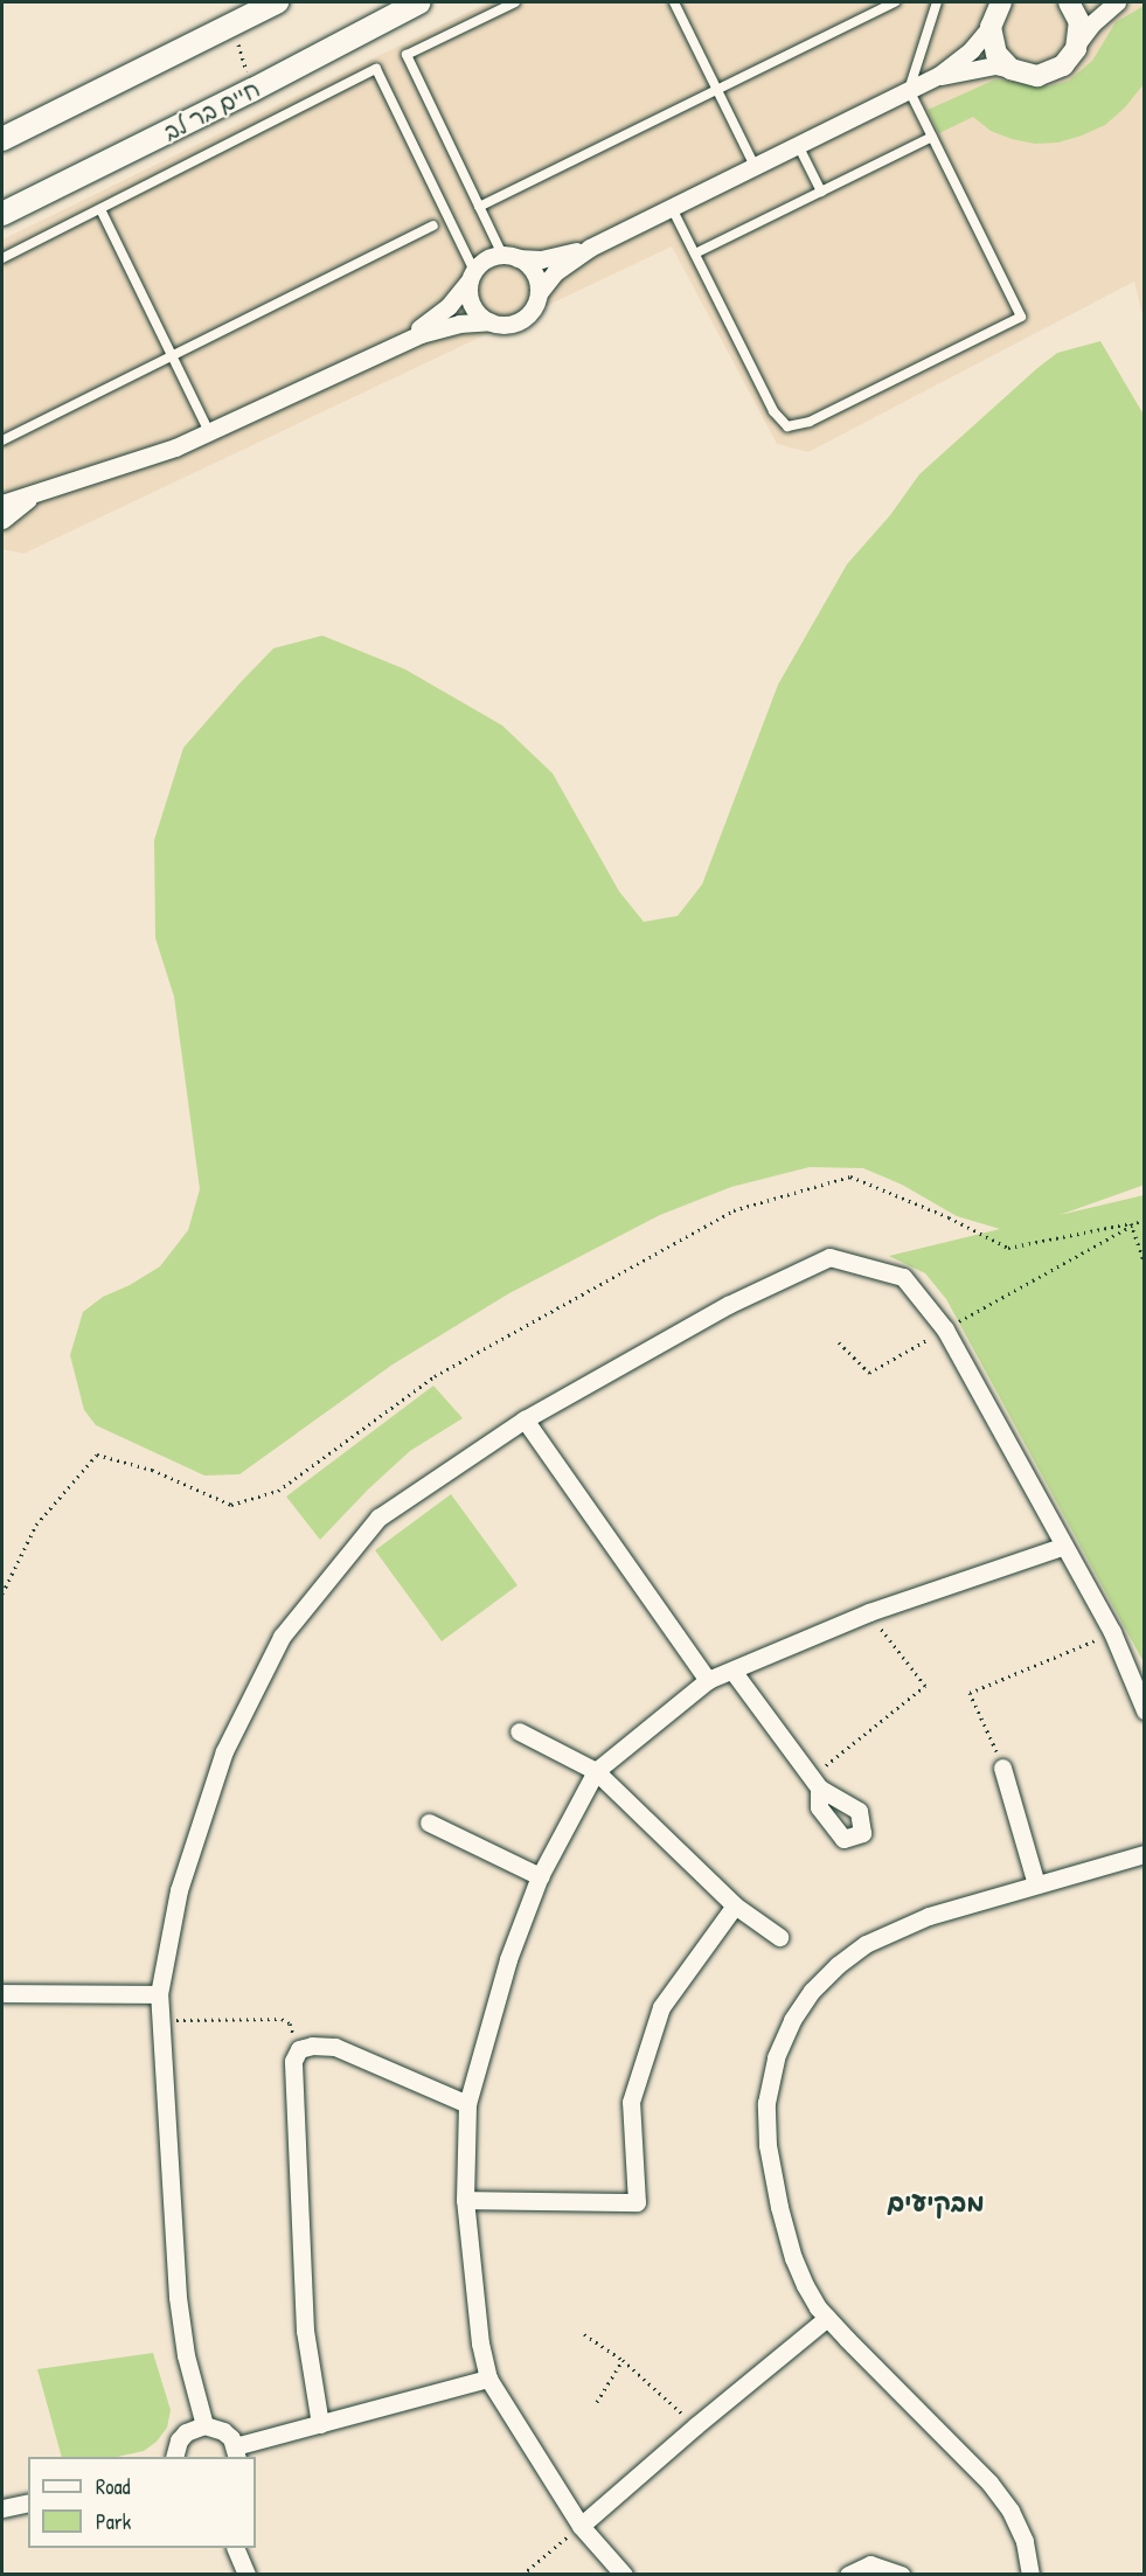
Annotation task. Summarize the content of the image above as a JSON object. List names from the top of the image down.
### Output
{
  "streets": {
    "main road": ["חיים בר לב"]
  },
  "districts": ["מבקיעים"],
  "legend": ["Road", "Park"]
}
